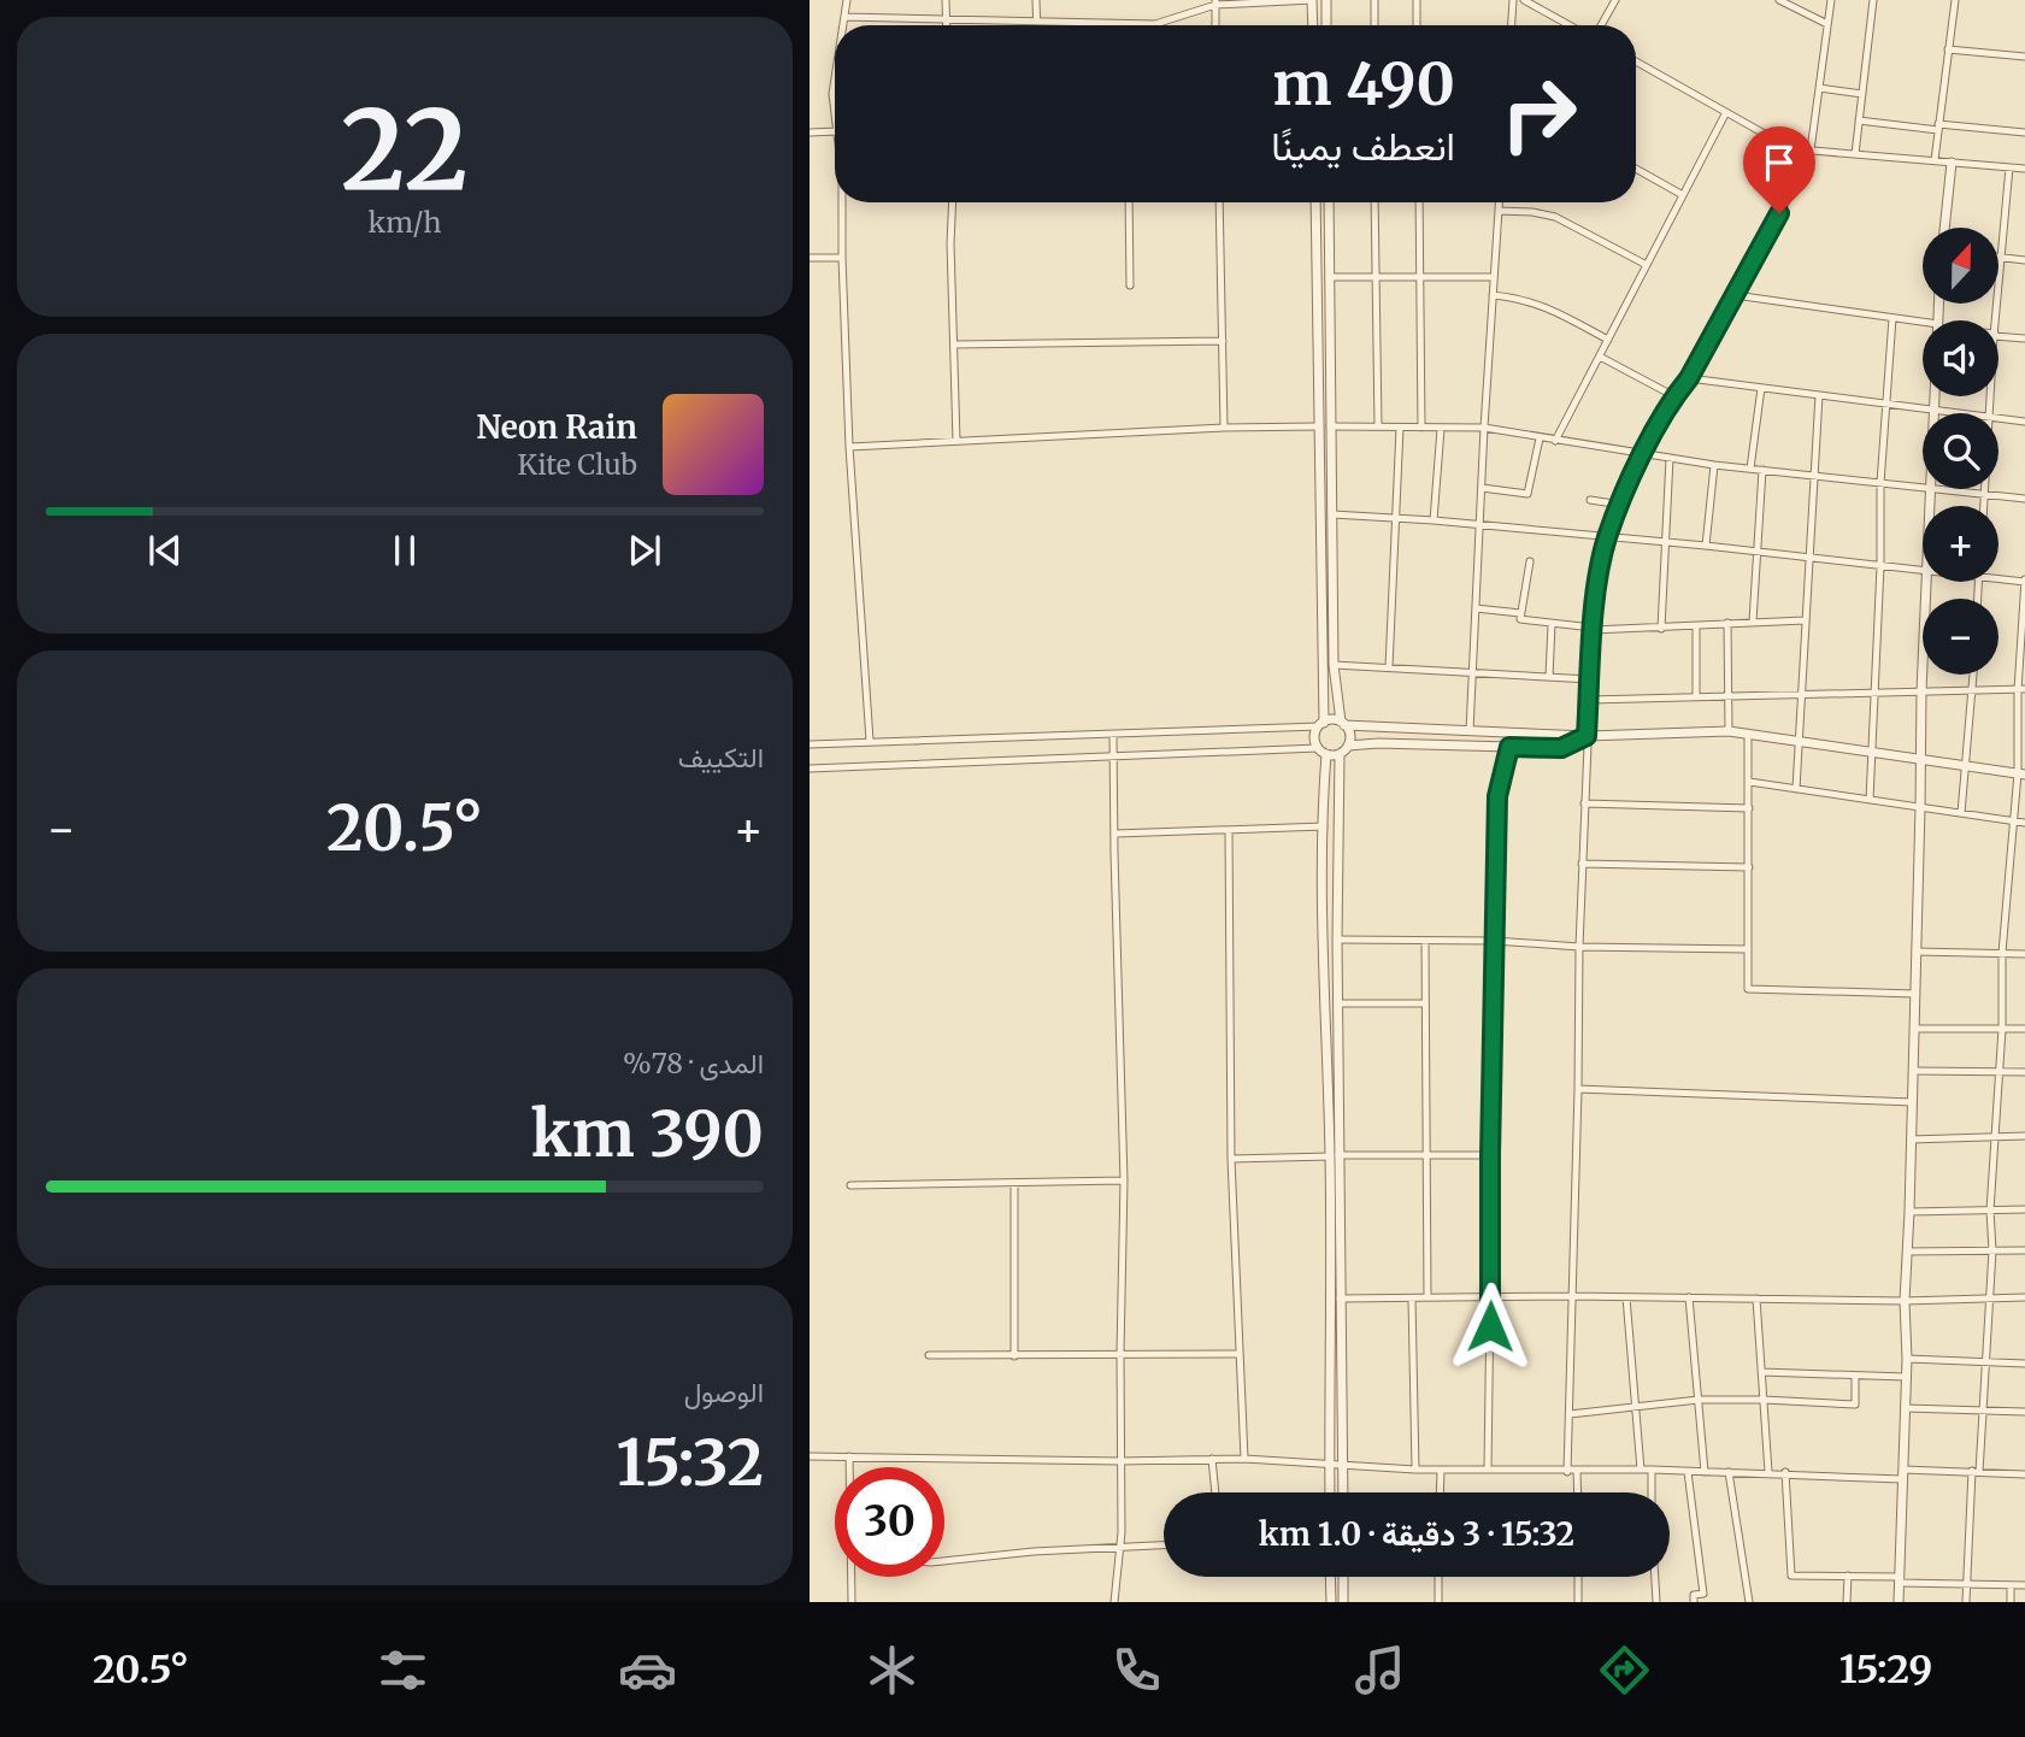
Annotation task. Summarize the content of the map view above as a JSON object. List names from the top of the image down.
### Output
{
  "north": "top",
  "page": {
    "tile": [
      ["22", "km/h"],
      "التكييف",
      ["المدى · 78%", "390 km"],
      ["الوصول", "15:32"]
    ],
    "turn": ["490 m", "انعطف يمينًا"],
    "map_buttons": ["+", "−"],
    "song": ["Neon Rain", "Kite Club"],
    "heat": ["−", "20.5°", "+"],
    "limit": "30",
    "trip": "15:32 · 3 دقيقة · 1.0 km",
    "tabs": ["15:29", "20.5°"]
  }
}
